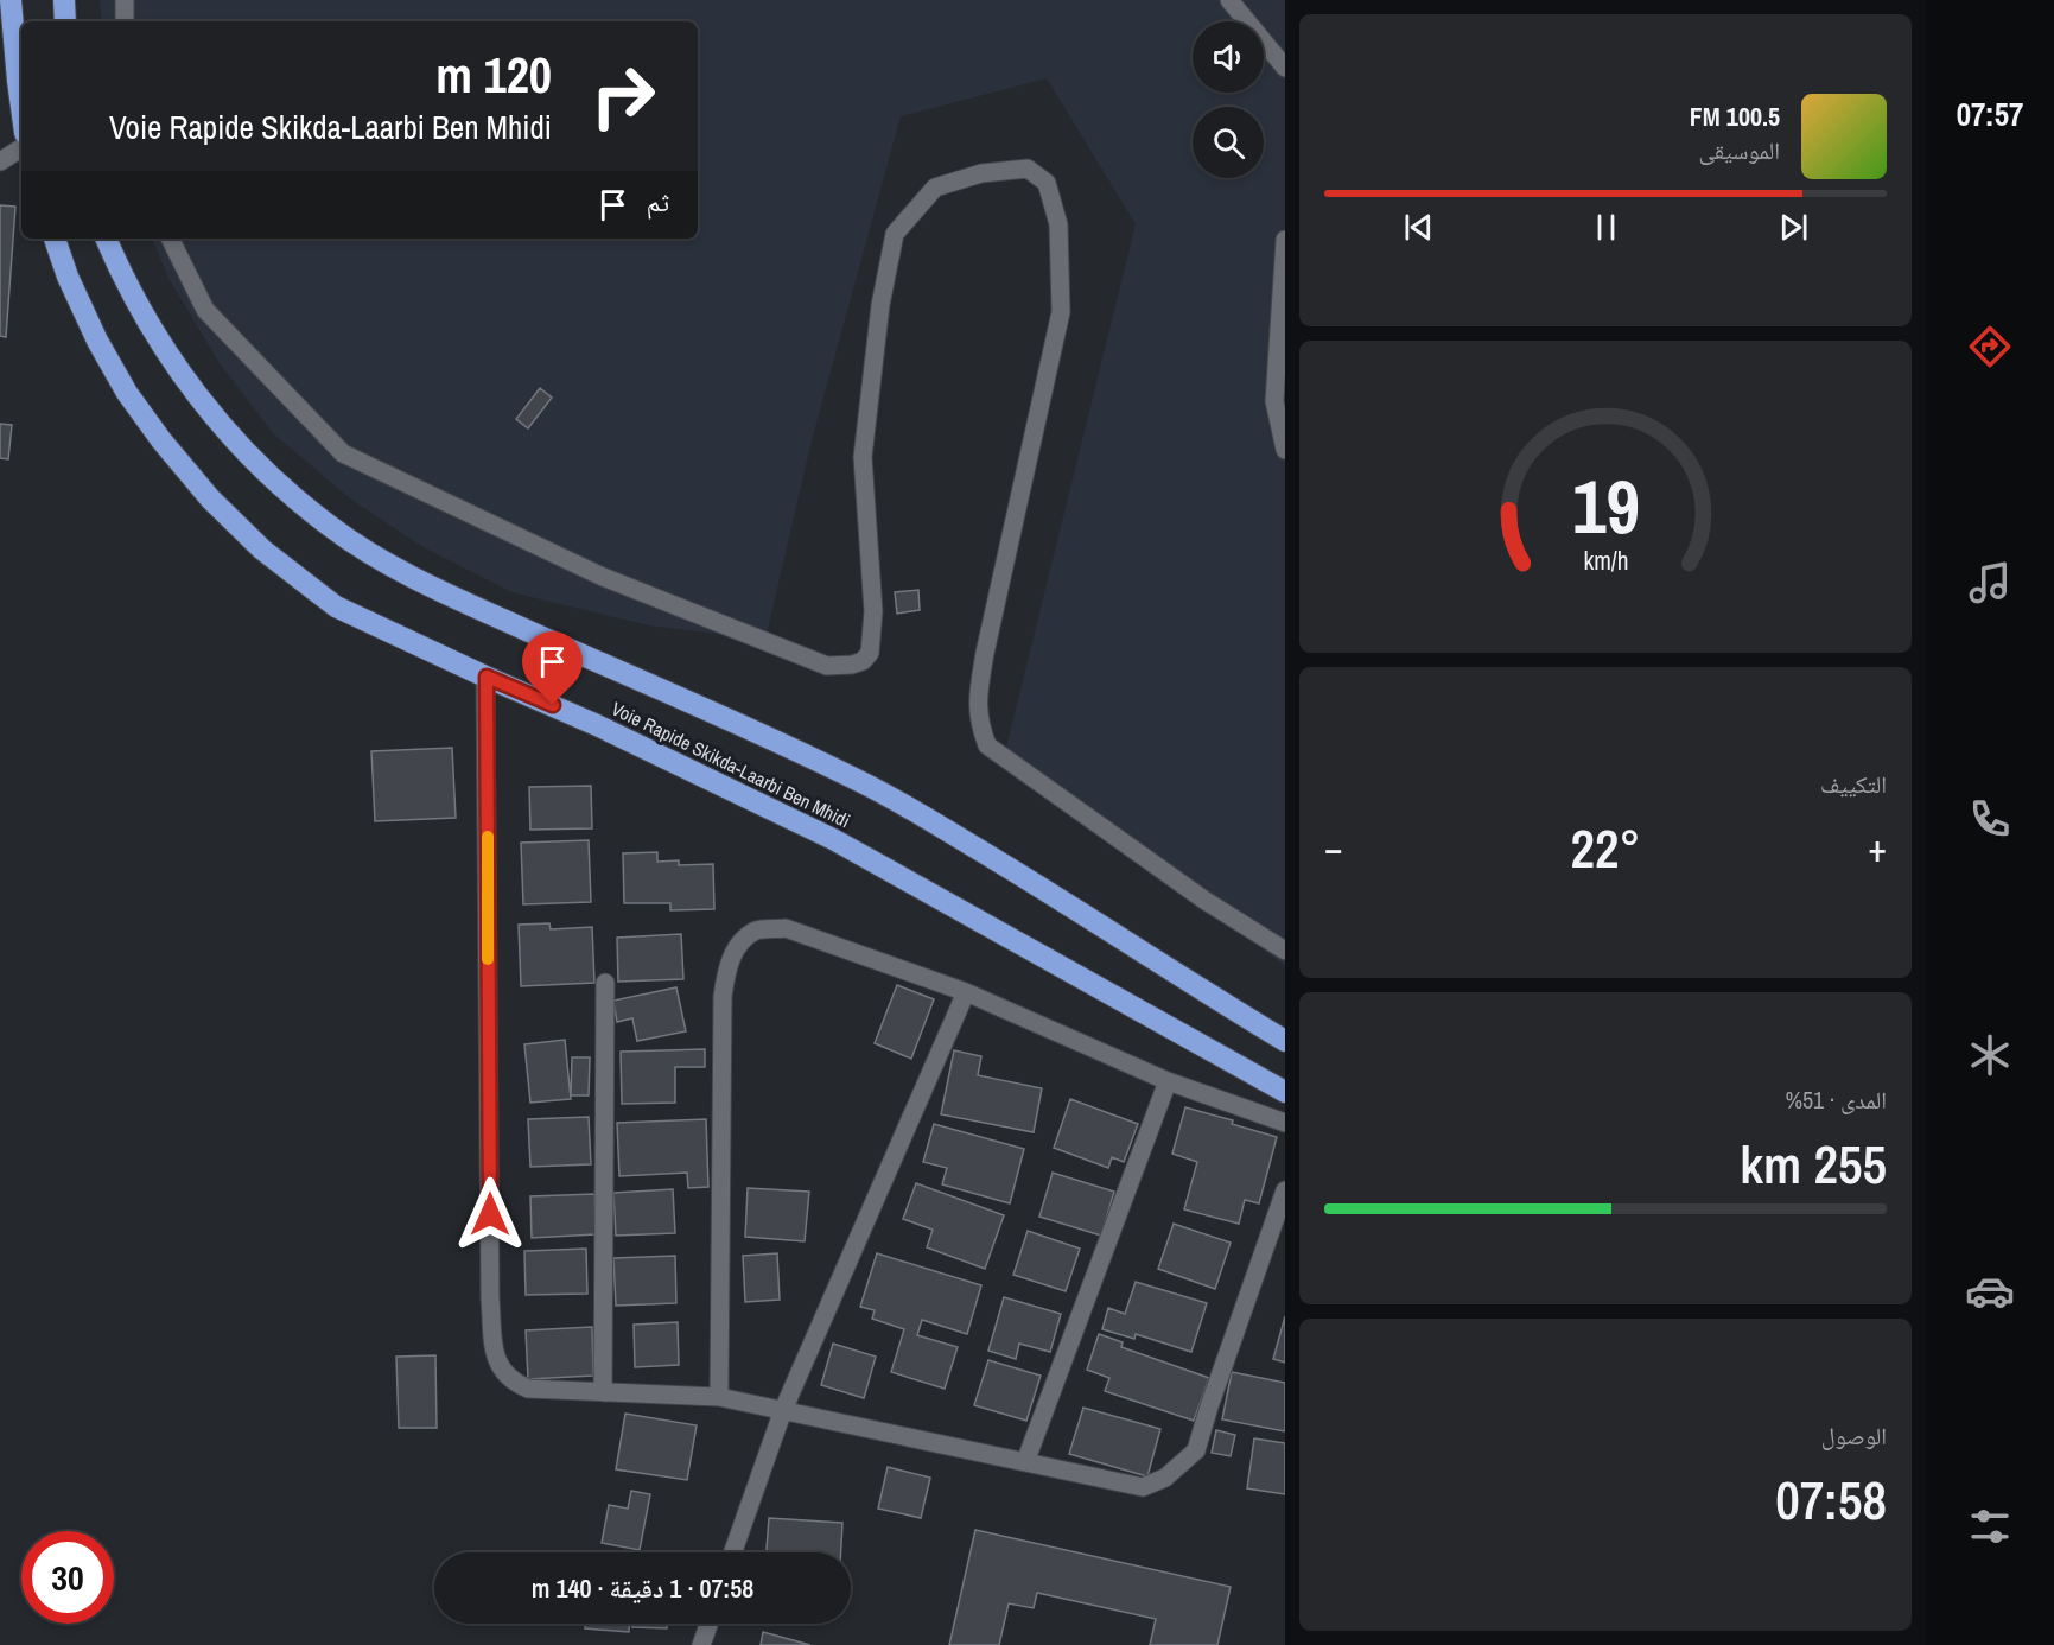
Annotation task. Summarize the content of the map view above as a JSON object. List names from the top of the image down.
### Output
{
  "streets": {
    "highway": ["Voie Rapide Skikda-Laarbi Ben Mhidi"]
  },
  "page": {
    "tabs": "07:57",
    "turn": ["120 m", "Voie Rapide Skikda-Laarbi Ben Mhidi"],
    "song": ["100.5 FM", "الموسيقى"],
    "then": "ثم",
    "tile": [
      "التكييف",
      ["المدى · 51%", "255 km"],
      ["الوصول", "07:58"]
    ],
    "heat": ["−", "22°", "+"],
    "limit": "30",
    "trip": "07:58 · 1 دقيقة · 140 m",
    "gauge": ["19", "km/h"]
  }
}
